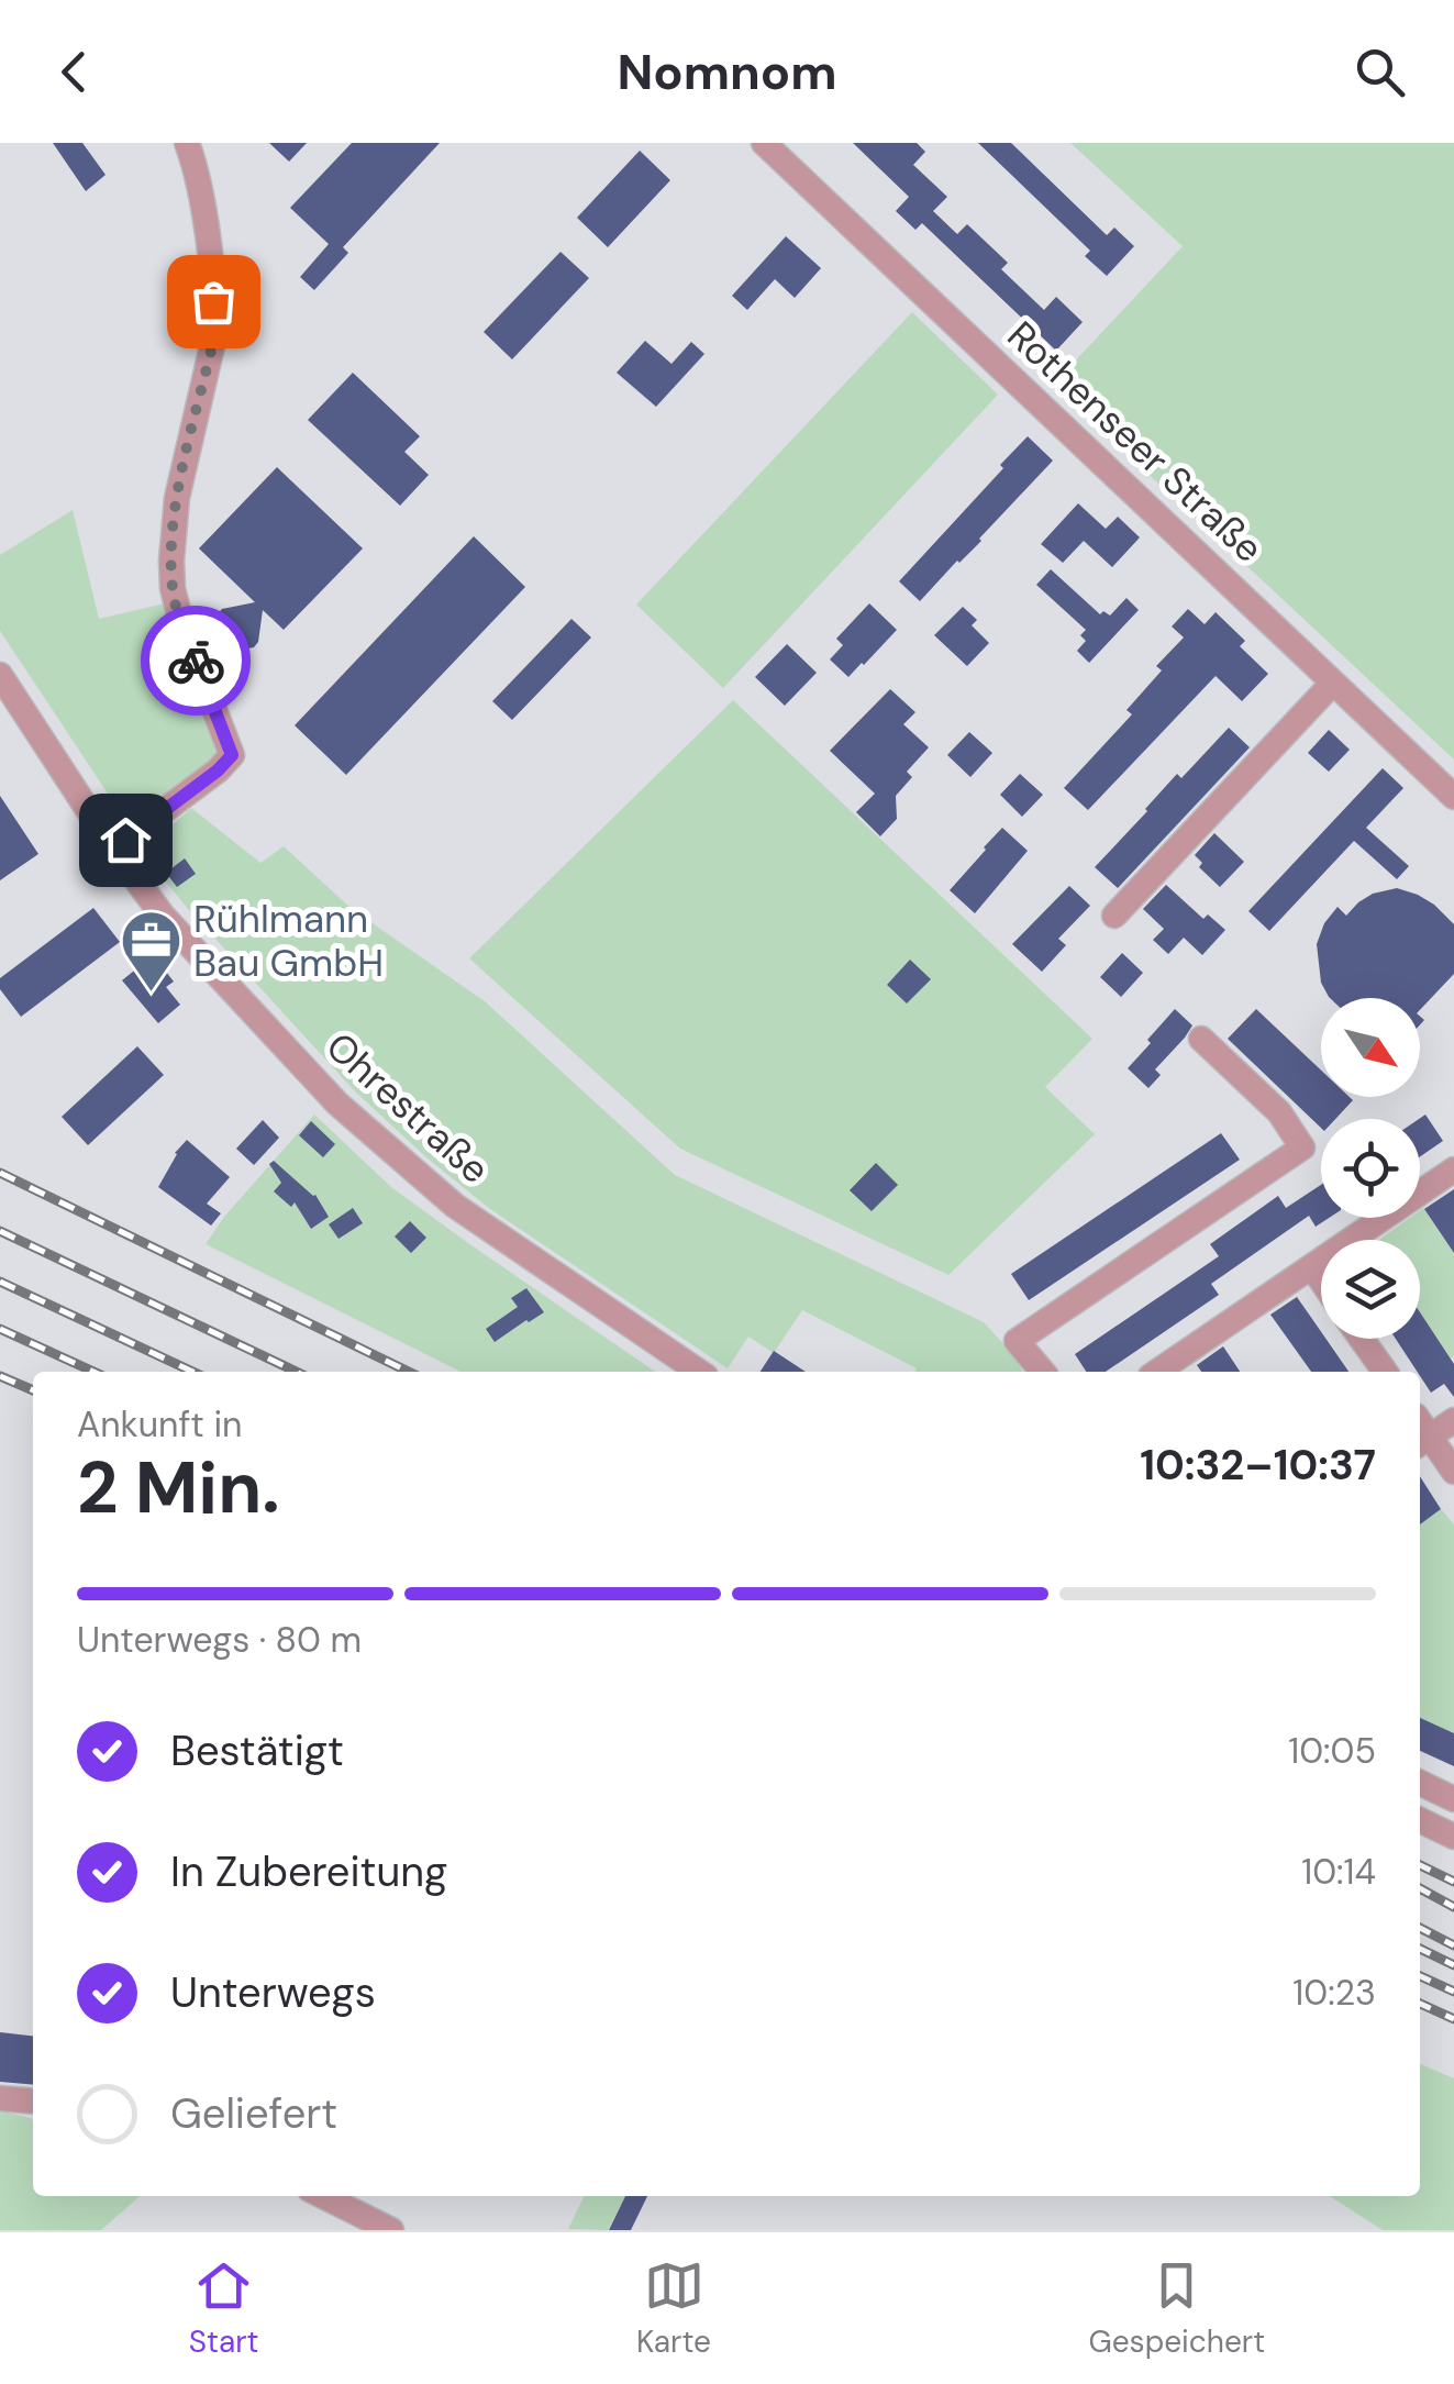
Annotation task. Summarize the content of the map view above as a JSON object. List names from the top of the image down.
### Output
{
  "streets": {
    "street": ["Rothenseer Straße", "Ohrestraße"]
  },
  "places": {
    "office": ["Rühlmann Bau GmbH"]
  },
  "north": "bottom right",
  "page": {
    "header": "Nomnom",
    "heading": ["2 Min.", "Ankunft in", "10:32–10:37"],
    "bar": "Unterwegs · 80 m",
    "list": [
      ["Bestätigt", "10:05"],
      ["In Zubereitung", "10:14"],
      ["Unterwegs", "10:23"],
      "Geliefert"
    ],
    "tabs": ["Start", "Karte", "Gespeichert"]
  }
}
